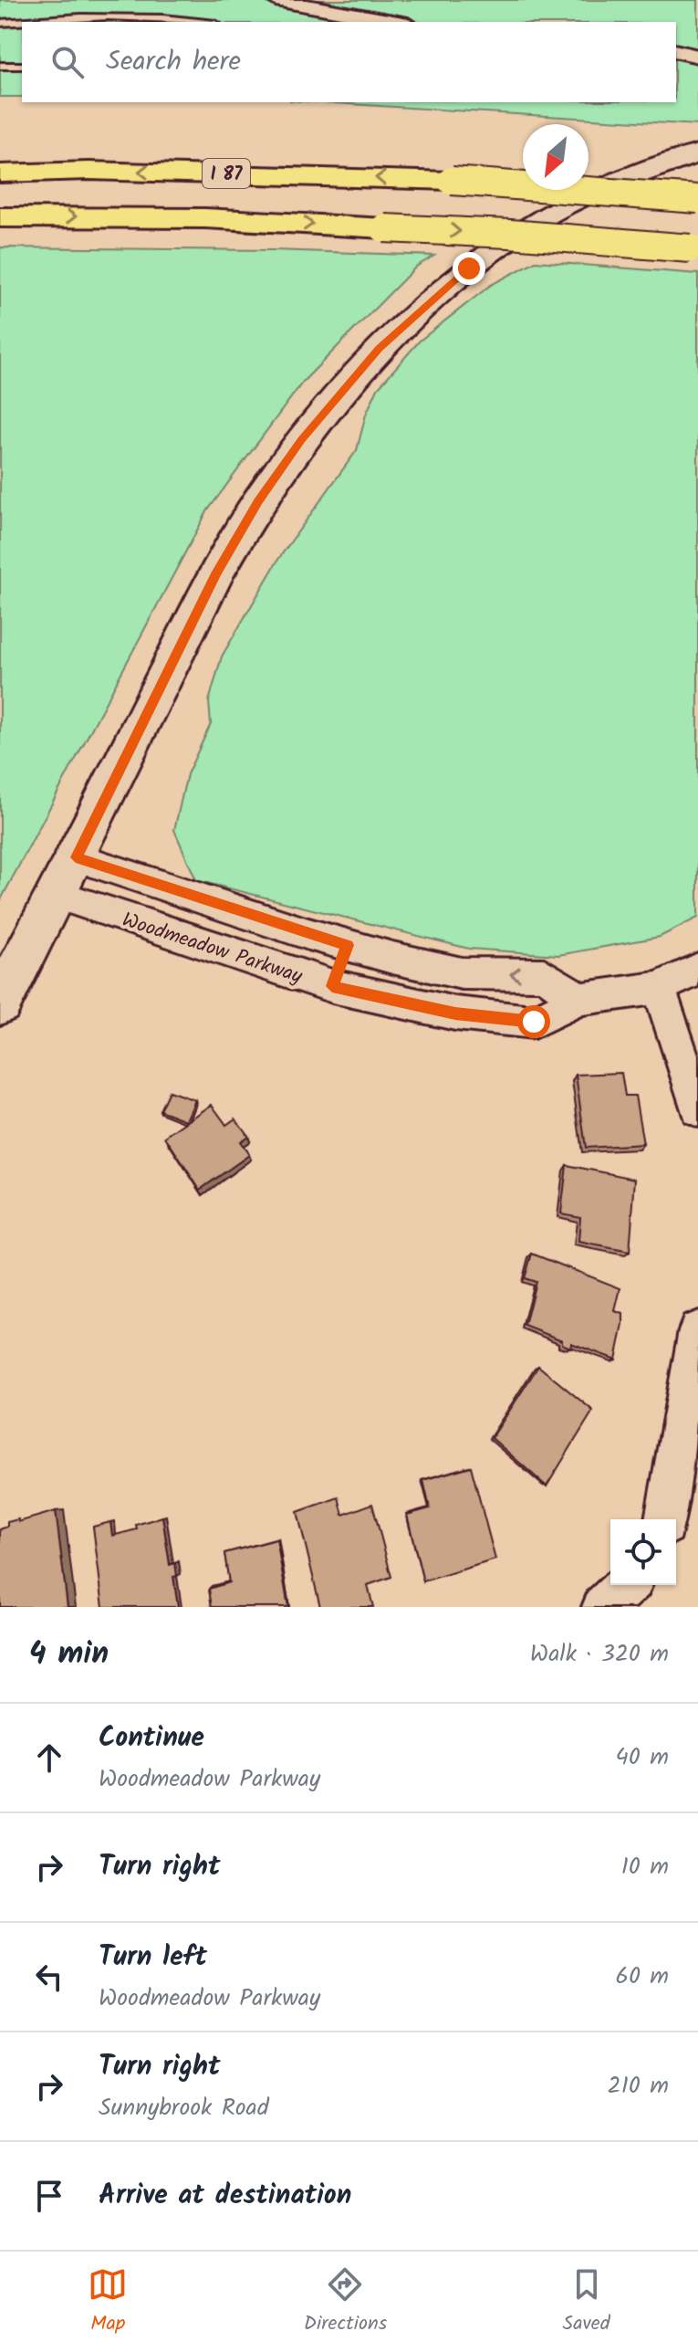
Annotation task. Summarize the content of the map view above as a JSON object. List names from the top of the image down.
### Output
{
  "streets": {
    "highway": ["I 87"],
    "street": ["Woodmeadow Parkway"]
  },
  "north": "bottom left",
  "page": {
    "search": "Search here",
    "heading": ["4 min", "Walk · 320 m"],
    "list": [
      ["Continue", "Woodmeadow Parkway", "40 m"],
      ["Turn right", "10 m"],
      ["Turn left", "Woodmeadow Parkway", "60 m"],
      ["Turn right", "Sunnybrook Road", "210 m"],
      "Arrive at destination"
    ],
    "nav": ["Map", "Directions", "Saved"]
  }
}
